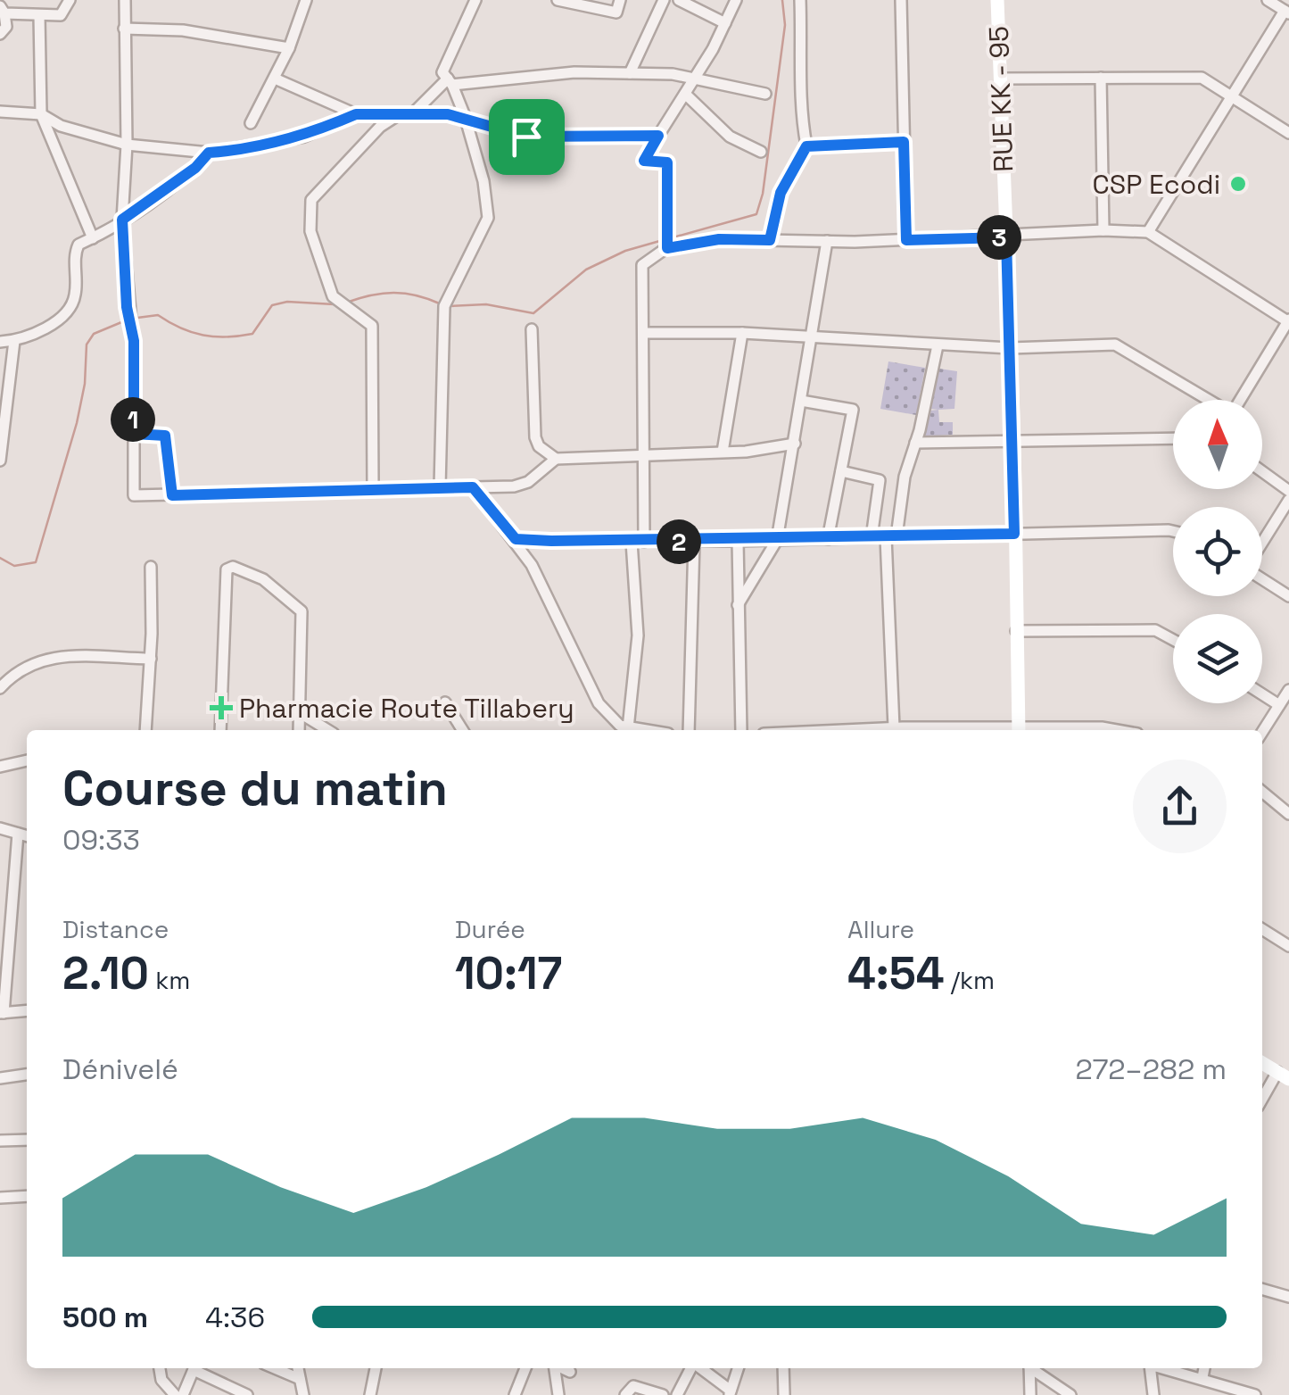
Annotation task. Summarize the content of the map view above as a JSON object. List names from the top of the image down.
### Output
{
  "streets": {
    "street": ["RUE KK - 95"]
  },
  "places": {
    "other": ["CSP Ecodi"],
    "health": ["Pharmacie Route Tillabery"]
  },
  "north": "top",
  "page": {
    "pins": ["3", "1", "2"],
    "heading": ["Course du matin", "09:33"],
    "stats": [
      ["Distance", "2.10 km"],
      ["Durée", "10:17"],
      ["Allure", "4:54 /km"]
    ],
    "chart": ["Dénivelé", "272–282 m"],
    "list": [
      {
        "name": "500 m",
        "note": "4:36"
      }
    ]
  }
}
